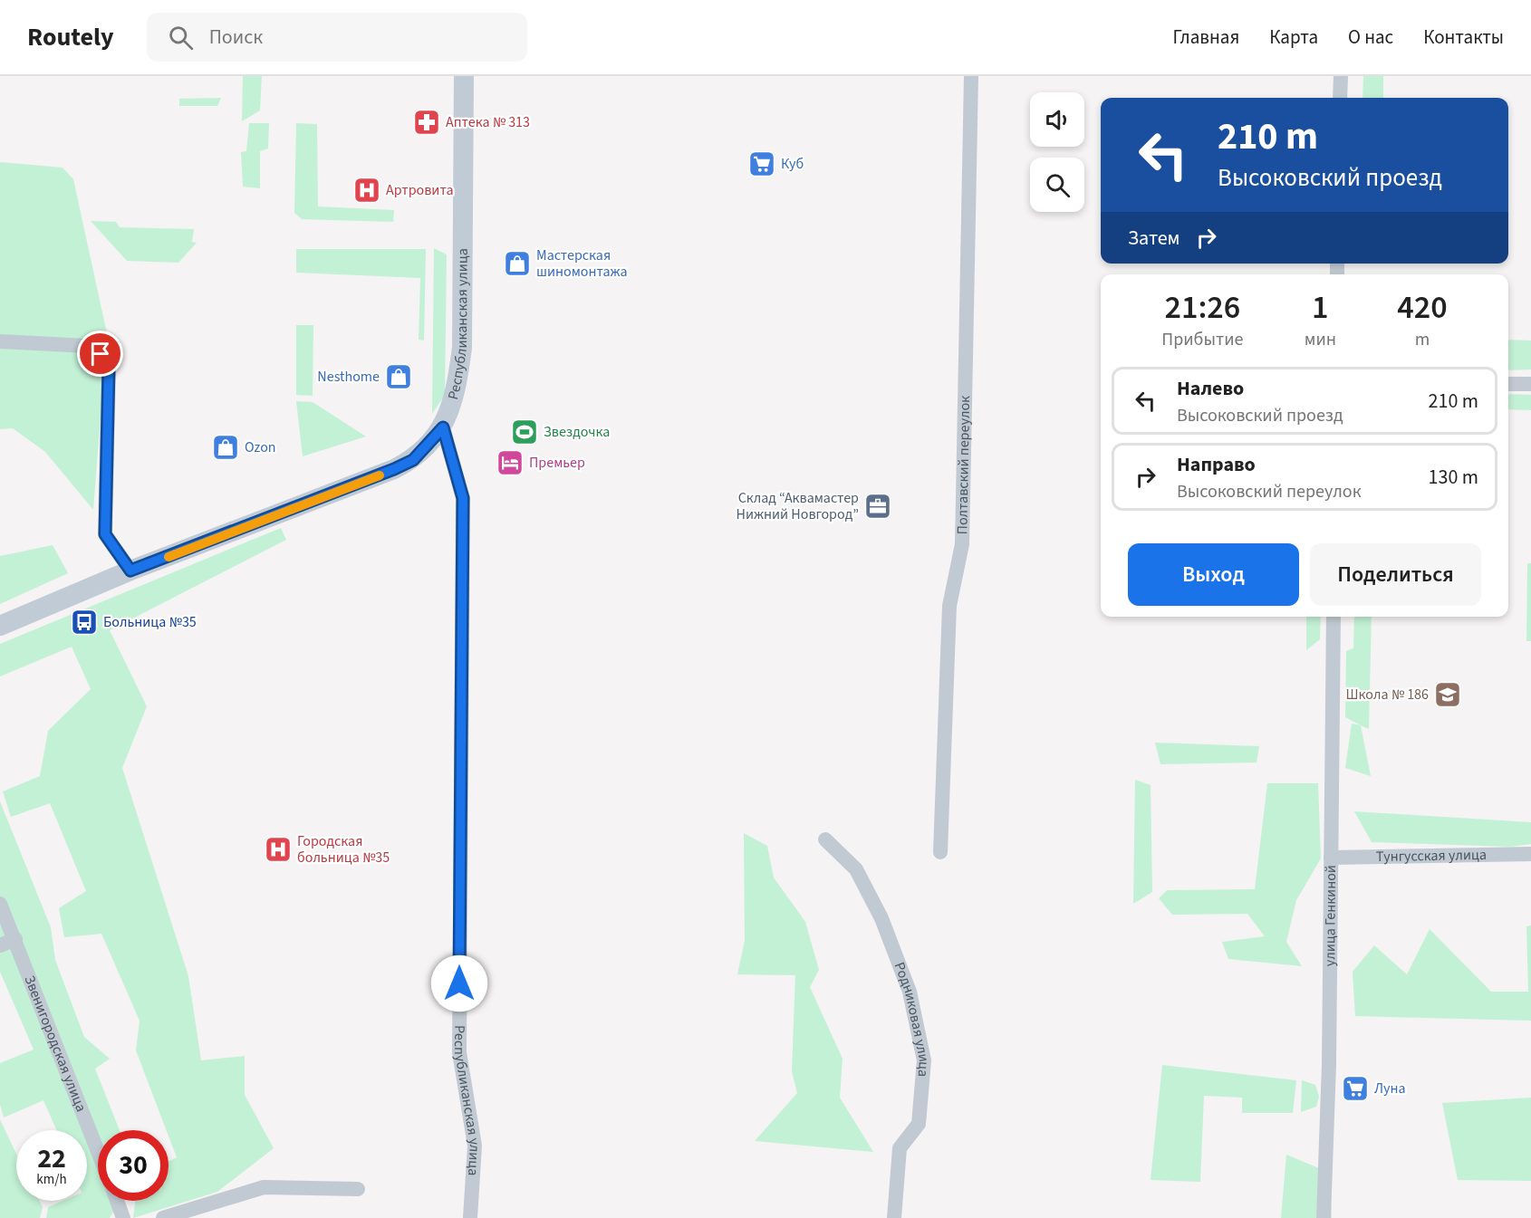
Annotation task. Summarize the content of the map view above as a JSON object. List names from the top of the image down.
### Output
{
  "streets": {
    "street": [
      "Республиканская улица",
      "Полтавский переулок",
      "Тунгусская улица",
      "улица Генкиной",
      "Родниковая улица",
      "Звенигородская улица"
    ]
  },
  "crossings": [
    ["Тунгусская улица", "улица Генкиной"]
  ],
  "places": {
    "pharmacy": ["Аптека № 313"],
    "supermarket": ["Куб", "Луна"],
    "hospital": ["Артровита", "Городская больница №35"],
    "shop": ["Мастерская шиномонтажа", "Nesthome", "Ozon"],
    "sports": ["Звездочка"],
    "hotel": ["Премьер"],
    "office": ["Склад “Аквамастер Нижний Новгород”"],
    "bus stop": ["Больница №35"],
    "school or university": ["Школа № 186"]
  },
  "page": {
    "header": "Routely",
    "search": "Поиск",
    "nav": [
      "Главная",
      "Карта",
      "О нас",
      "Контакты"
    ],
    "turn": ["210 m", "Высоковский проезд"],
    "then": "Затем",
    "eta": [
      "21:26",
      "Прибытие",
      "1",
      "мин",
      "420",
      "m"
    ],
    "list": [
      {
        "name": "Налево",
        "note": "Высоковский проезд",
        "value": "210 m"
      },
      {
        "name": "Направо",
        "note": "Высоковский переулок",
        "value": "130 m"
      }
    ],
    "buttons": ["Выход", "Поделиться"],
    "speed": "22 km/h",
    "limit": "30"
  }
}
